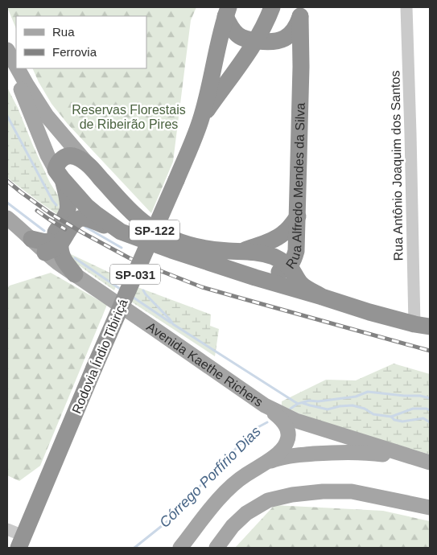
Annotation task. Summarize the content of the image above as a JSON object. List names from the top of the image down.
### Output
{
  "streets": {
    "highway": [
      "Rua Alfredo Mendes da Silva",
      "SP-122",
      "SP-031",
      "Rodovia Índio Tibiriçá"
    ],
    "main road": ["Avenida Kaethe Richers"],
    "street": ["Rua Antônio Joaquim dos Santos"]
  },
  "crossings": [
    ["Rua Alfredo Mendes da Silva", "SP-122"]
  ],
  "water": ["Córrego Porfírio Dias"],
  "parks": ["Reservas Florestais de Ribeirão Pires"],
  "legend": ["Rua", "Ferrovia"]
}
